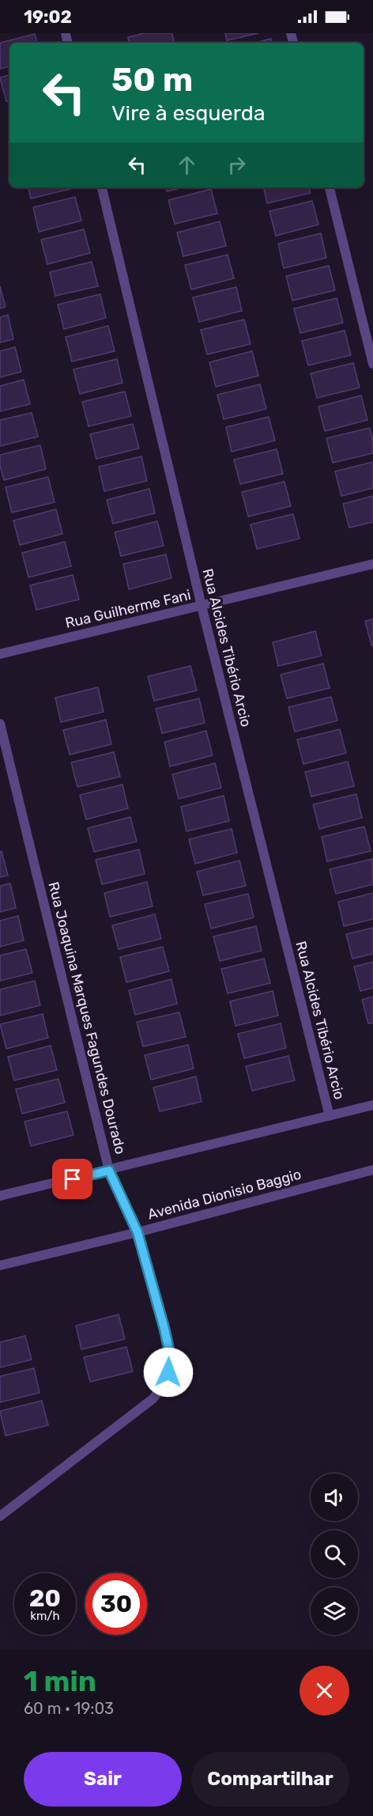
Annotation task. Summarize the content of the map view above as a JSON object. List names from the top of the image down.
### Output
{
  "streets": {
    "street": [
      "Rua Guilherme Fani",
      "Rua Alcides Tibério Arcio",
      "Rua Joaquina Marques Fagundes Dourado",
      "Avenida Dionisio Baggio"
    ]
  },
  "crossings": [
    ["Rua Guilherme Fani", "Rua Alcides Tibério Arcio"],
    ["Rua Joaquina Marques Fagundes Dourado", "Avenida Dionisio Baggio"]
  ],
  "page": {
    "status": "19:02",
    "turn": ["50 m", "Vire à esquerda"],
    "speed": "20 km/h",
    "limit": "30",
    "heading": ["1 min", "60 m · 19:03"],
    "buttons": ["Sair", "Compartilhar"]
  }
}
